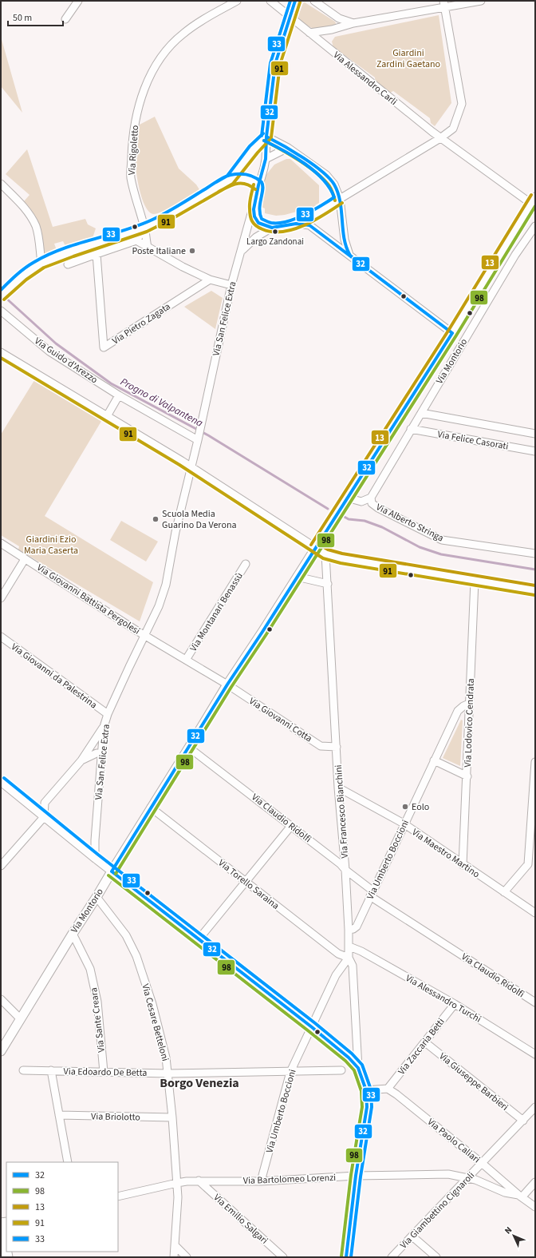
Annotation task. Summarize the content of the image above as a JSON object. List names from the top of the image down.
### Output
{
  "streets": {
    "street": [
      "Via Alessandro Carli",
      "Via Rigoletto",
      "Via San Felice Extra",
      "Via Pietro Zagata",
      "Via Guido d'Arezzo",
      "Via Montorio",
      "Via Felice Casorati",
      "Via Alberto Stringa",
      "Via Giovanni Battista Pergolesi",
      "Via Montanari Benassù",
      "Via Giovanni da Palestrina",
      "Via Giovanni Cotta",
      "Via Lodovico Cendrata",
      "Via Francesco Bianchini",
      "Via Claudio Ridolfi",
      "Via Maestro Martino",
      "Via Umberto Boccioni",
      "Via Torello Saraina",
      "Via Alessandro Turchi",
      "Via Sante Creara",
      "Via Cesare Betteloni",
      "Via Zaccaria Betti",
      "Via Edoardo De Betta",
      "Via Giuseppe Barbieri",
      "Via Briolotto",
      "Via Paolo Caliari",
      "Via Bartolomeo Lorenzi",
      "Via Giambettino Cignaroli",
      "Via Emilio Salgari"
    ]
  },
  "crossings": [
    ["Via Alessandro Carli", "Via San Felice Extra"],
    ["Via Alessandro Carli", "Via Montorio"],
    ["Via San Felice Extra", "Via Guido d'Arezzo"],
    ["Via San Felice Extra", "Via Giovanni Battista Pergolesi"],
    ["Via San Felice Extra", "Via Giovanni da Palestrina"],
    ["Via Montorio", "Via Felice Casorati"],
    ["Via Montorio", "Via Alberto Stringa"],
    ["Via Montorio", "Via Giovanni Cotta"],
    ["Via Montorio", "Via Claudio Ridolfi"],
    ["Via Montorio", "Via Torello Saraina"],
    ["Via Montorio", "Via Sante Creara"],
    ["Via Montorio", "Via Cesare Betteloni"],
    ["Via Giovanni Cotta", "Via Francesco Bianchini"],
    ["Via Lodovico Cendrata", "Via Maestro Martino"],
    ["Via Lodovico Cendrata", "Via Umberto Boccioni"],
    ["Via Francesco Bianchini", "Via Claudio Ridolfi"],
    ["Via Francesco Bianchini", "Via Maestro Martino"],
    ["Via Francesco Bianchini", "Via Umberto Boccioni"],
    ["Via Francesco Bianchini", "Via Torello Saraina"],
    ["Via Francesco Bianchini", "Via Alessandro Turchi"],
    ["Via Claudio Ridolfi", "Via Umberto Boccioni"],
    ["Via Maestro Martino", "Via Umberto Boccioni"],
    ["Via Umberto Boccioni", "Via Torello Saraina"],
    ["Via Umberto Boccioni", "Via Edoardo De Betta"],
    ["Via Umberto Boccioni", "Via Bartolomeo Lorenzi"],
    ["Via Alessandro Turchi", "Via Zaccaria Betti"],
    ["Via Sante Creara", "Via Edoardo De Betta"],
    ["Via Cesare Betteloni", "Via Edoardo De Betta"],
    ["Via Cesare Betteloni", "Via Briolotto"],
    ["Via Cesare Betteloni", "Via Bartolomeo Lorenzi"],
    ["Via Zaccaria Betti", "Via Giuseppe Barbieri"],
    ["Via Zaccaria Betti", "Via Paolo Caliari"],
    ["Via Giuseppe Barbieri", "Via Giambettino Cignaroli"],
    ["Via Paolo Caliari", "Via Bartolomeo Lorenzi"],
    ["Via Paolo Caliari", "Via Giambettino Cignaroli"],
    ["Via Bartolomeo Lorenzi", "Via Giambettino Cignaroli"],
    ["Via Bartolomeo Lorenzi", "Via Emilio Salgari"]
  ],
  "districts": ["Borgo Venezia"],
  "water": ["Progno di Valpantena"],
  "parks": ["Giardini Zardini Gaetano", "Giardini Ezio Maria Caserta"],
  "places": [
    "Largo Zandonai",
    "Poste Italiane",
    "Scuola Media Guarino Da Verona",
    "Eolo"
  ],
  "lines": [
    "transit line 32",
    "transit line 33",
    "transit line 91",
    "transit line 13",
    "transit line 98"
  ],
  "legend": [
    "32",
    "98",
    "13",
    "91",
    "33"
  ],
  "scale_bar": "50 m",
  "north": "top left"
}
